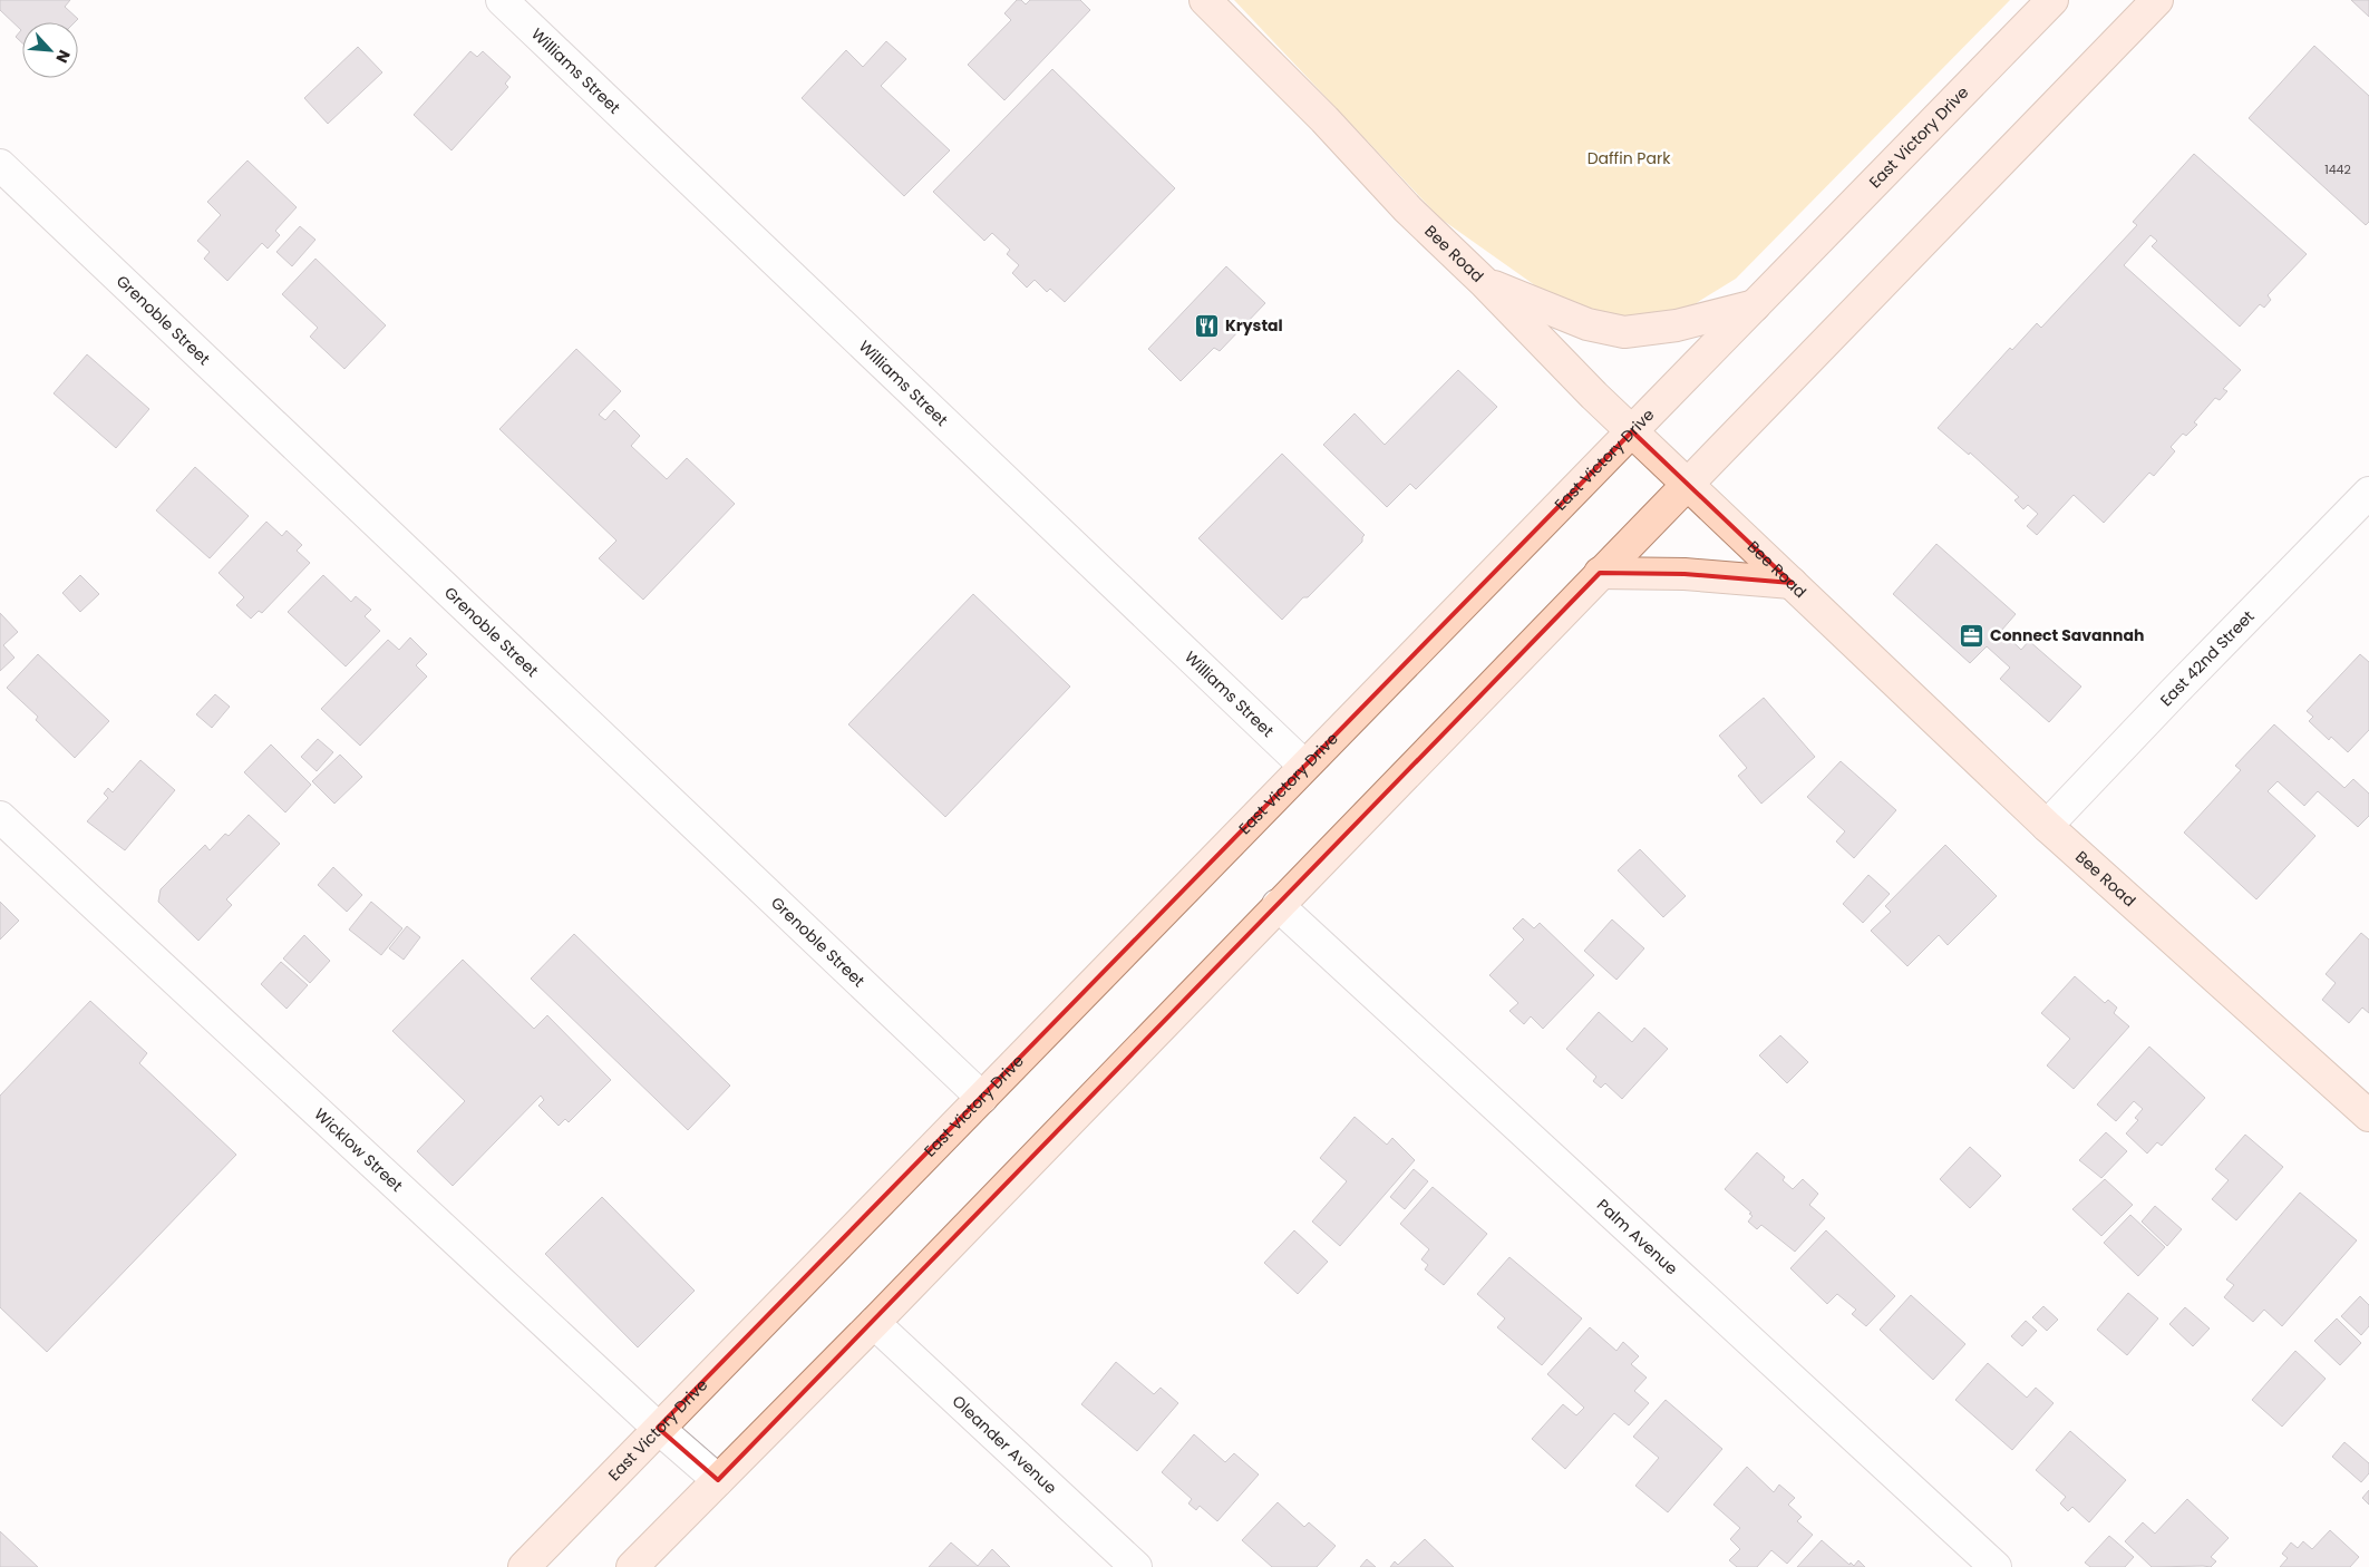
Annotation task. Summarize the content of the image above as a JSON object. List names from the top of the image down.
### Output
{
  "streets": {
    "main road": ["East Victory Drive", "Bee Road"],
    "street": [
      "Williams Street",
      "Grenoble Street",
      "East 42nd Street",
      "Wicklow Street",
      "Palm Avenue",
      "Oleander Avenue"
    ]
  },
  "crossings": [
    ["Williams Street", "East Victory Drive"],
    ["East Victory Drive", "Bee Road"],
    ["East Victory Drive", "Grenoble Street"],
    ["East Victory Drive", "Wicklow Street"],
    ["Bee Road", "East 42nd Street"]
  ],
  "parks": ["Daffin Park"],
  "places": {
    "restaurant": ["Krystal"],
    "office": ["Connect Savannah"]
  },
  "house_numbers": ["1442"],
  "north": "bottom right"
}
